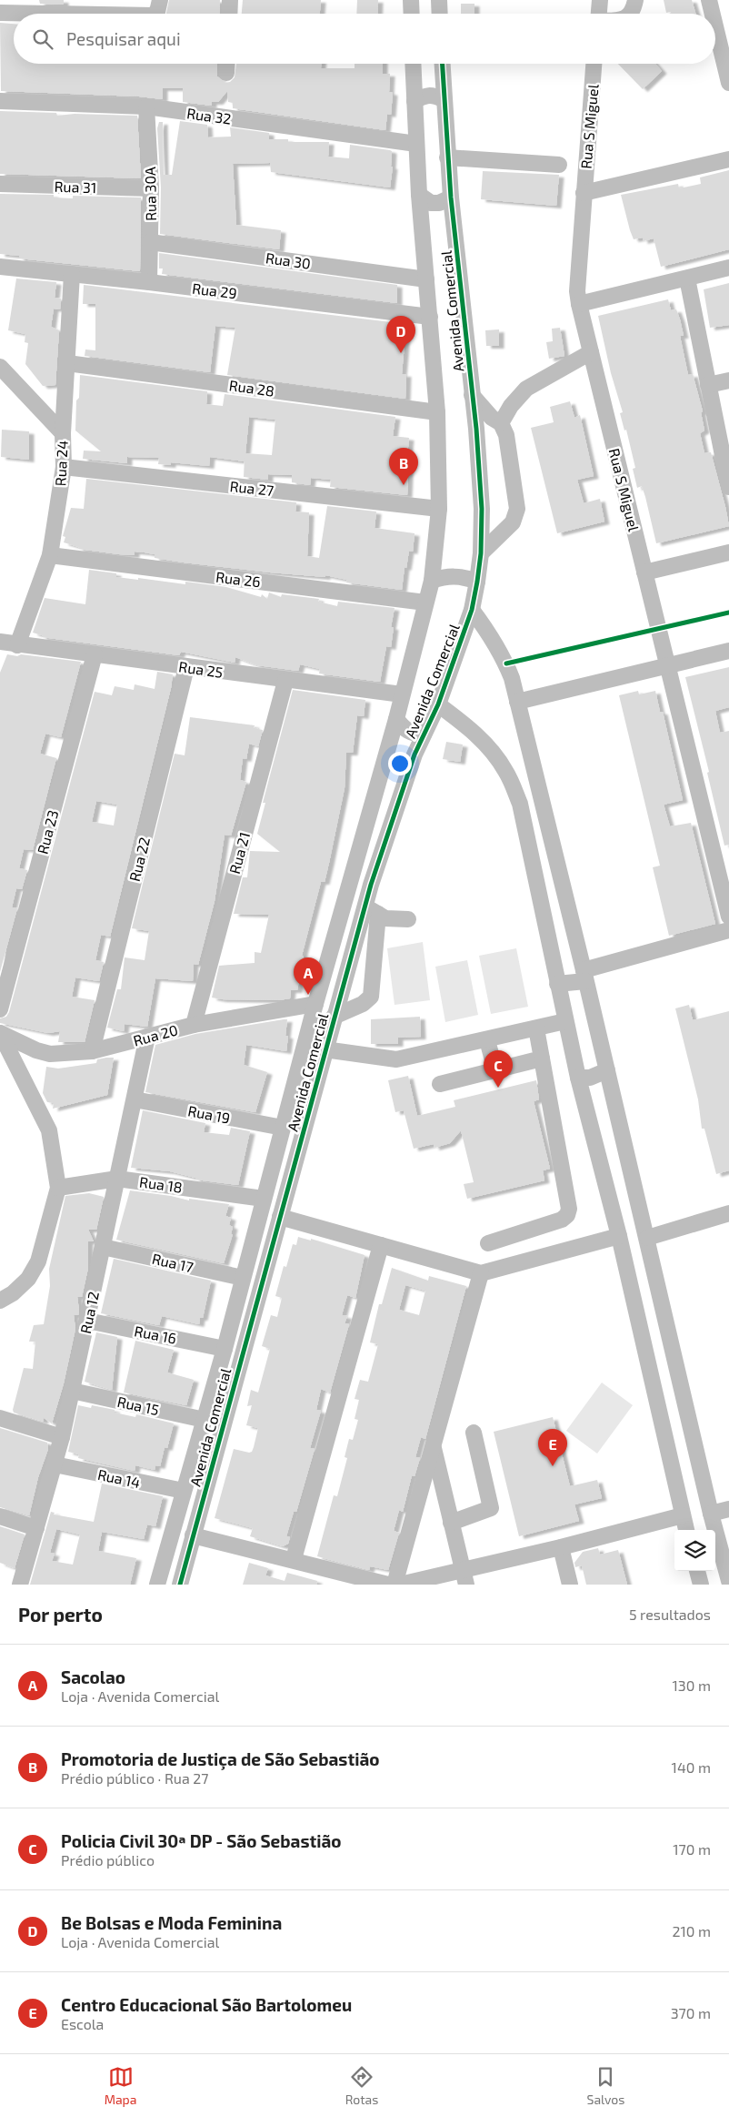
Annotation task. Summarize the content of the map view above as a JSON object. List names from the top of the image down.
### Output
{
  "streets": {
    "street": [
      "Rua 32",
      "Rua S Miguel",
      "Rua 31",
      "Rua 30A",
      "Rua 30",
      "Rua 29",
      "Avenida Comercial",
      "Rua 28",
      "Rua 24",
      "Rua 27",
      "Rua 26",
      "Rua 25",
      "Rua 23",
      "Rua 21",
      "Rua 22",
      "Rua 20",
      "Rua 19",
      "Rua 18",
      "Rua 17",
      "Rua 12",
      "Rua 16",
      "Rua 15",
      "Rua 14"
    ]
  },
  "crossings": [
    ["Rua 32", "Rua 30A"],
    ["Rua 32", "Avenida Comercial"],
    ["Rua 31", "Rua 30A"],
    ["Rua 30A", "Rua 30"],
    ["Rua 30A", "Rua 29"],
    ["Rua 30", "Avenida Comercial"],
    ["Rua 29", "Avenida Comercial"],
    ["Rua 29", "Rua 24"],
    ["Avenida Comercial", "Rua 28"],
    ["Avenida Comercial", "Rua 27"],
    ["Avenida Comercial", "Rua 26"],
    ["Avenida Comercial", "Rua 25"],
    ["Avenida Comercial", "Rua 20"],
    ["Avenida Comercial", "Rua 19"],
    ["Avenida Comercial", "Rua 18"],
    ["Avenida Comercial", "Rua 17"],
    ["Avenida Comercial", "Rua 16"],
    ["Avenida Comercial", "Rua 15"],
    ["Avenida Comercial", "Rua 14"],
    ["Rua 28", "Rua 24"],
    ["Rua 24", "Rua 27"],
    ["Rua 24", "Rua 26"],
    ["Rua 24", "Rua 25"],
    ["Rua 25", "Rua 23"],
    ["Rua 25", "Rua 21"],
    ["Rua 25", "Rua 22"],
    ["Rua 21", "Rua 20"],
    ["Rua 22", "Rua 20"],
    ["Rua 20", "Rua 12"],
    ["Rua 19", "Rua 12"],
    ["Rua 18", "Rua 12"],
    ["Rua 17", "Rua 12"],
    ["Rua 12", "Rua 16"],
    ["Rua 12", "Rua 15"],
    ["Rua 12", "Rua 14"]
  ],
  "page": {
    "search": "Pesquisar aqui",
    "pins": [
      "D",
      "B",
      "A",
      "C",
      "E"
    ],
    "heading": ["Por perto", "5 resultados"],
    "list": [
      {
        "mark": "A",
        "name": "Sacolao",
        "note": "Loja · Avenida Comercial",
        "value": "130 m"
      },
      {
        "mark": "B",
        "name": "Promotoria de Justiça de São Sebastião",
        "note": "Prédio público · Rua 27",
        "value": "140 m"
      },
      {
        "mark": "C",
        "name": "Policia Civil 30ª DP - São Sebastião",
        "note": "Prédio público",
        "value": "170 m"
      },
      {
        "mark": "D",
        "name": "Be Bolsas e Moda Feminina",
        "note": "Loja · Avenida Comercial",
        "value": "210 m"
      },
      {
        "mark": "E",
        "name": "Centro Educacional São Bartolomeu",
        "note": "Escola",
        "value": "370 m"
      }
    ],
    "nav": ["Mapa", "Rotas", "Salvos"]
  }
}
